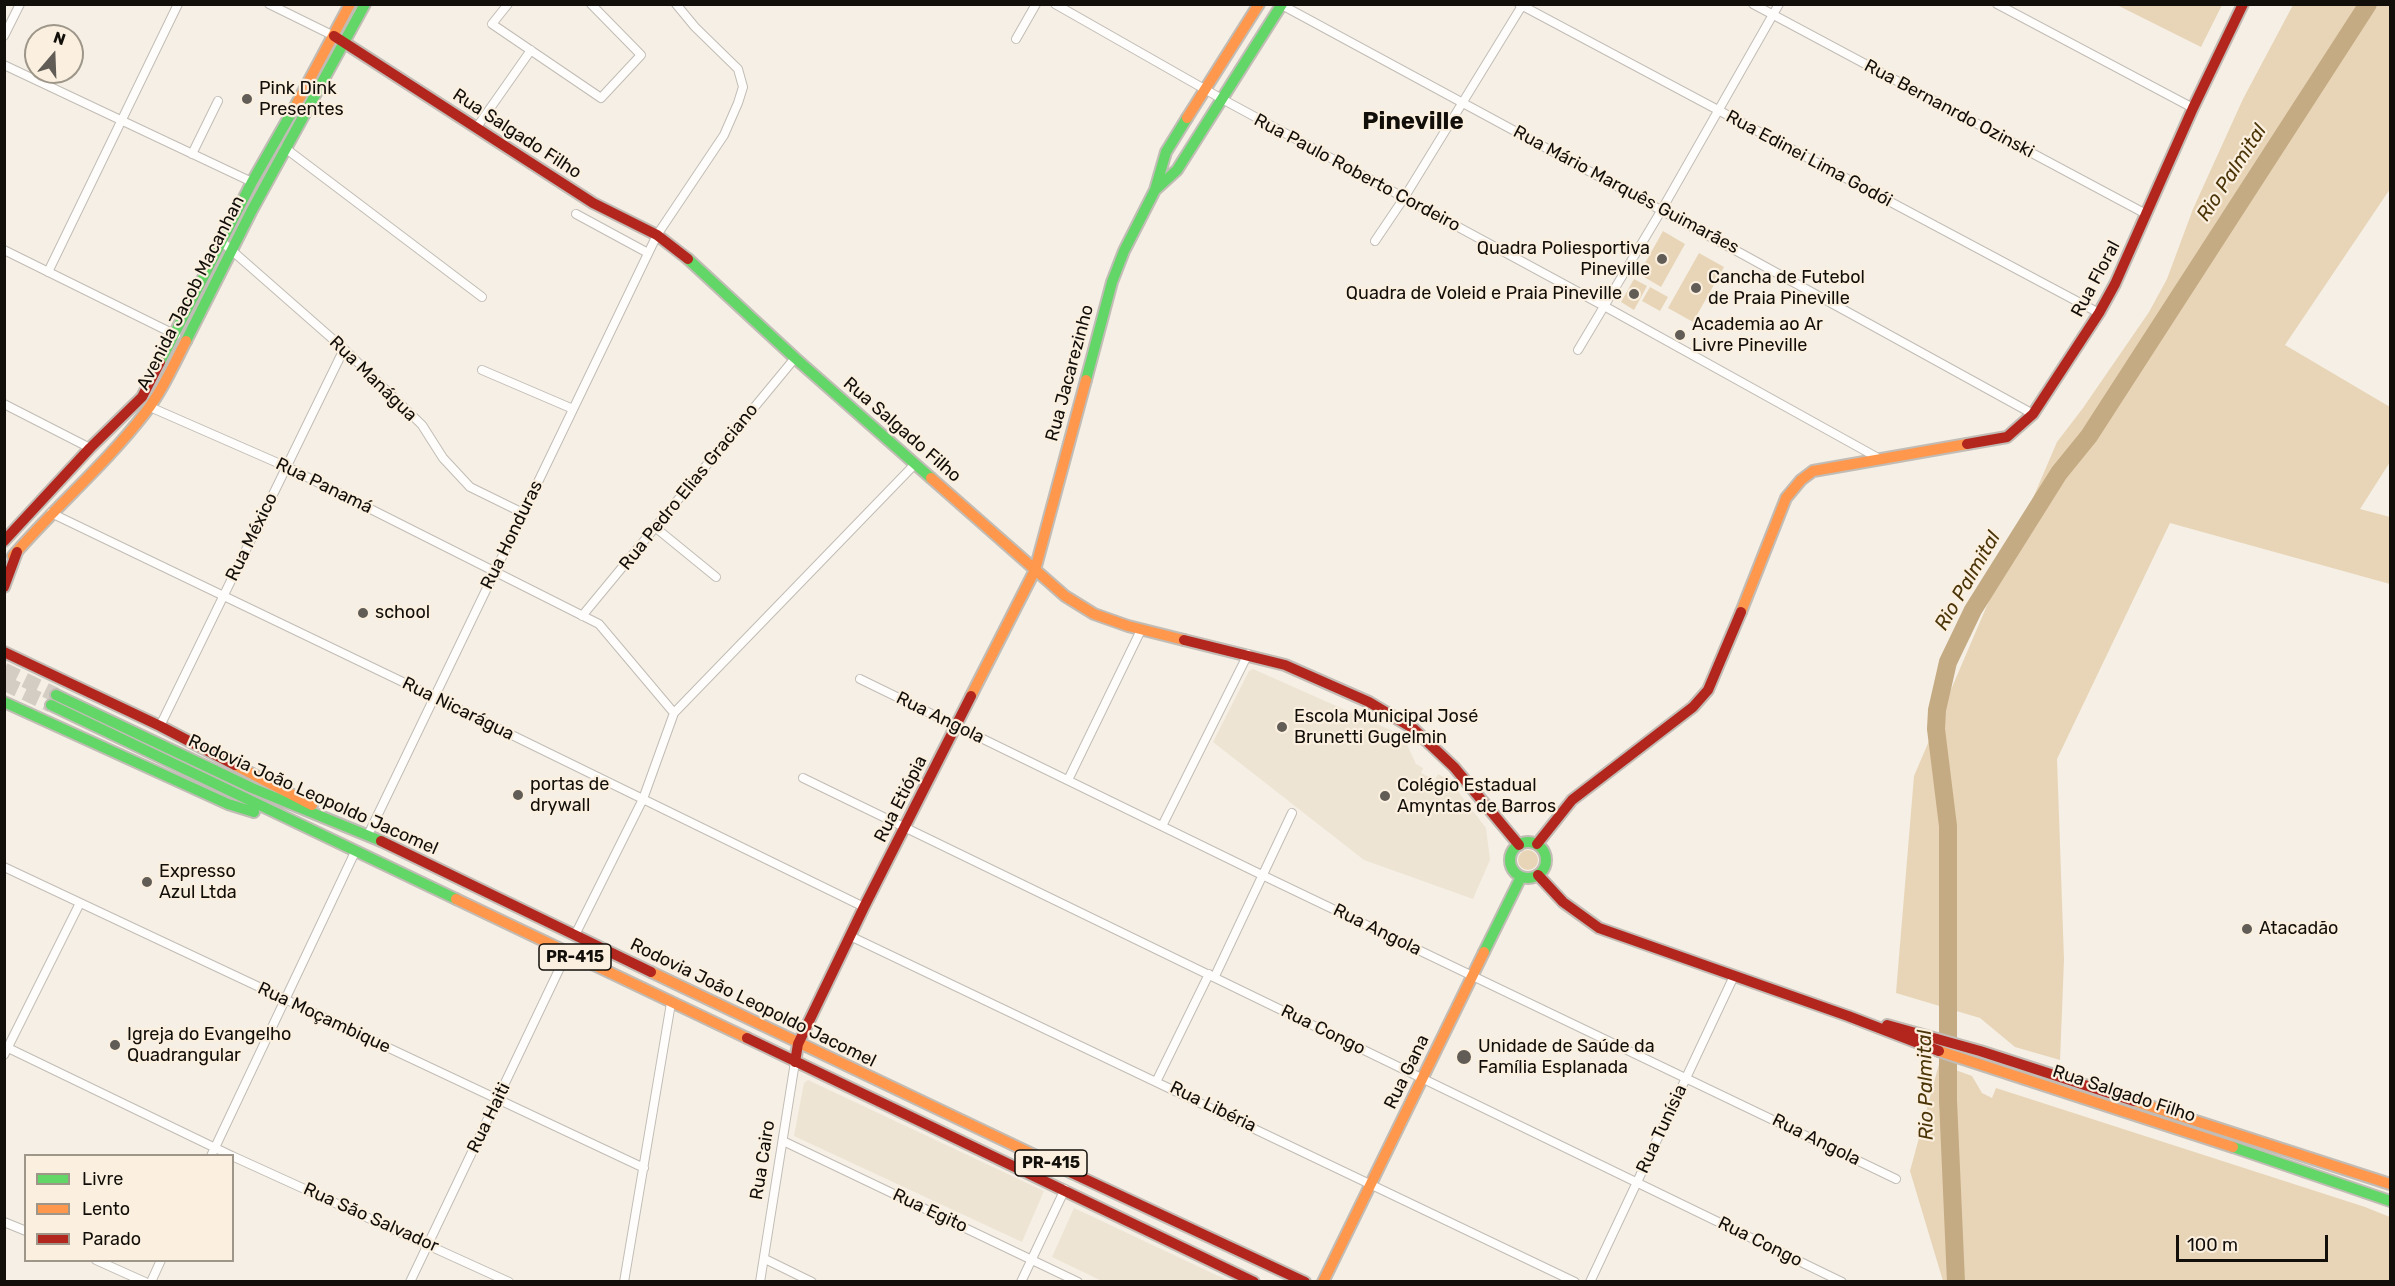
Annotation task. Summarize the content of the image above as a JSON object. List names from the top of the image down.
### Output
{
  "streets": {
    "main road": [
      "Rua Salgado Filho",
      "Rua Floral",
      "Avenida Jacob Macanhan",
      "Rua Jacarezinho",
      "Rodovia João Leopoldo Jacomel",
      "Rua Etiópia",
      "PR-415",
      "Rua Gana",
      "Rua Cairo"
    ],
    "street": [
      "Rua Bernanrdo Ozinski",
      "Rua Edinei Lima Godói",
      "Rua Paulo Roberto Cordeiro",
      "Rua Mário Marquês Guimarães",
      "Rua Manágua",
      "Rua Panamá",
      "Rua Pedro Elias Graciano",
      "Rua Honduras",
      "Rua México",
      "Rua Nicarágua",
      "Rua Angola",
      "Rua Moçambique",
      "Rua Congo",
      "Rua Libéria",
      "Rua Haiti",
      "Rua Tunísia",
      "Rua Egito",
      "Rua São Salvador"
    ]
  },
  "crossings": [
    ["Rua Bernanrdo Ozinski", "Rua Floral"],
    ["Rua Salgado Filho", "Rua Floral"],
    ["Rua Salgado Filho", "Avenida Jacob Macanhan"],
    ["Rua Salgado Filho", "Rua Jacarezinho"],
    ["Rua Salgado Filho", "Rua Pedro Elias Graciano"],
    ["Rua Salgado Filho", "Rua Honduras"],
    ["Rua Salgado Filho", "Rua Etiópia"],
    ["Rua Salgado Filho", "Rua Gana"],
    ["Rua Salgado Filho", "Rua Tunísia"],
    ["Rua Edinei Lima Godói", "Rua Floral"],
    ["Rua Paulo Roberto Cordeiro", "Rua Floral"],
    ["Rua Paulo Roberto Cordeiro", "Rua Jacarezinho"],
    ["Rua Mário Marquês Guimarães", "Rua Floral"],
    ["Rua Mário Marquês Guimarães", "Rua Jacarezinho"],
    ["Rua Floral", "Rua Gana"],
    ["Avenida Jacob Macanhan", "Rua Manágua"],
    ["Avenida Jacob Macanhan", "Rua Panamá"],
    ["Avenida Jacob Macanhan", "Rua Nicarágua"],
    ["Rua Jacarezinho", "Rua Etiópia"],
    ["Rua Manágua", "Rua Honduras"],
    ["Rua Manágua", "Rua México"],
    ["Rua Panamá", "Rua Honduras"],
    ["Rua Panamá", "Rua México"],
    ["Rua Honduras", "Rua Nicarágua"],
    ["Rua Honduras", "Rodovia João Leopoldo Jacomel"],
    ["Rua México", "Rua Nicarágua"],
    ["Rua Nicarágua", "Rua Etiópia"],
    ["Rua Angola", "Rua Etiópia"],
    ["Rua Angola", "Rua Gana"],
    ["Rua Angola", "Rua Tunísia"],
    ["Rodovia João Leopoldo Jacomel", "Rua Etiópia"],
    ["Rodovia João Leopoldo Jacomel", "Rua Haiti"],
    ["Rodovia João Leopoldo Jacomel", "Rua Cairo"],
    ["Rua Etiópia", "Rua Congo"],
    ["Rua Etiópia", "Rua Libéria"],
    ["Rua Etiópia", "Rua Cairo"],
    ["Rua Moçambique", "Rua Haiti"],
    ["Rua Congo", "Rua Gana"],
    ["Rua Congo", "Rua Tunísia"],
    ["Rua Gana", "Rua Libéria"],
    ["Rua Haiti", "Rua São Salvador"],
    ["Rua Cairo", "Rua Egito"]
  ],
  "districts": ["Pineville"],
  "water": ["Rio Palmital"],
  "places": [
    "Pink Dink Presentes",
    "Quadra Poliesportiva Pineville",
    "Cancha de Futebol de Praia Pineville",
    "Quadra de Voleid e Praia Pineville",
    "Academia ao Ar Livre Pineville",
    "school",
    "Escola Municipal José Brunetti Gugelmin",
    "portas de drywall",
    "Colégio Estadual Amyntas de Barros",
    "Expresso Azul Ltda",
    "Atacadão",
    "Igreja do Evangelho Quadrangular",
    "Unidade de Saúde da Família Esplanada"
  ],
  "legend": ["Livre", "Lento", "Parado"],
  "scale_bar": "100 m",
  "north": "top"
}
